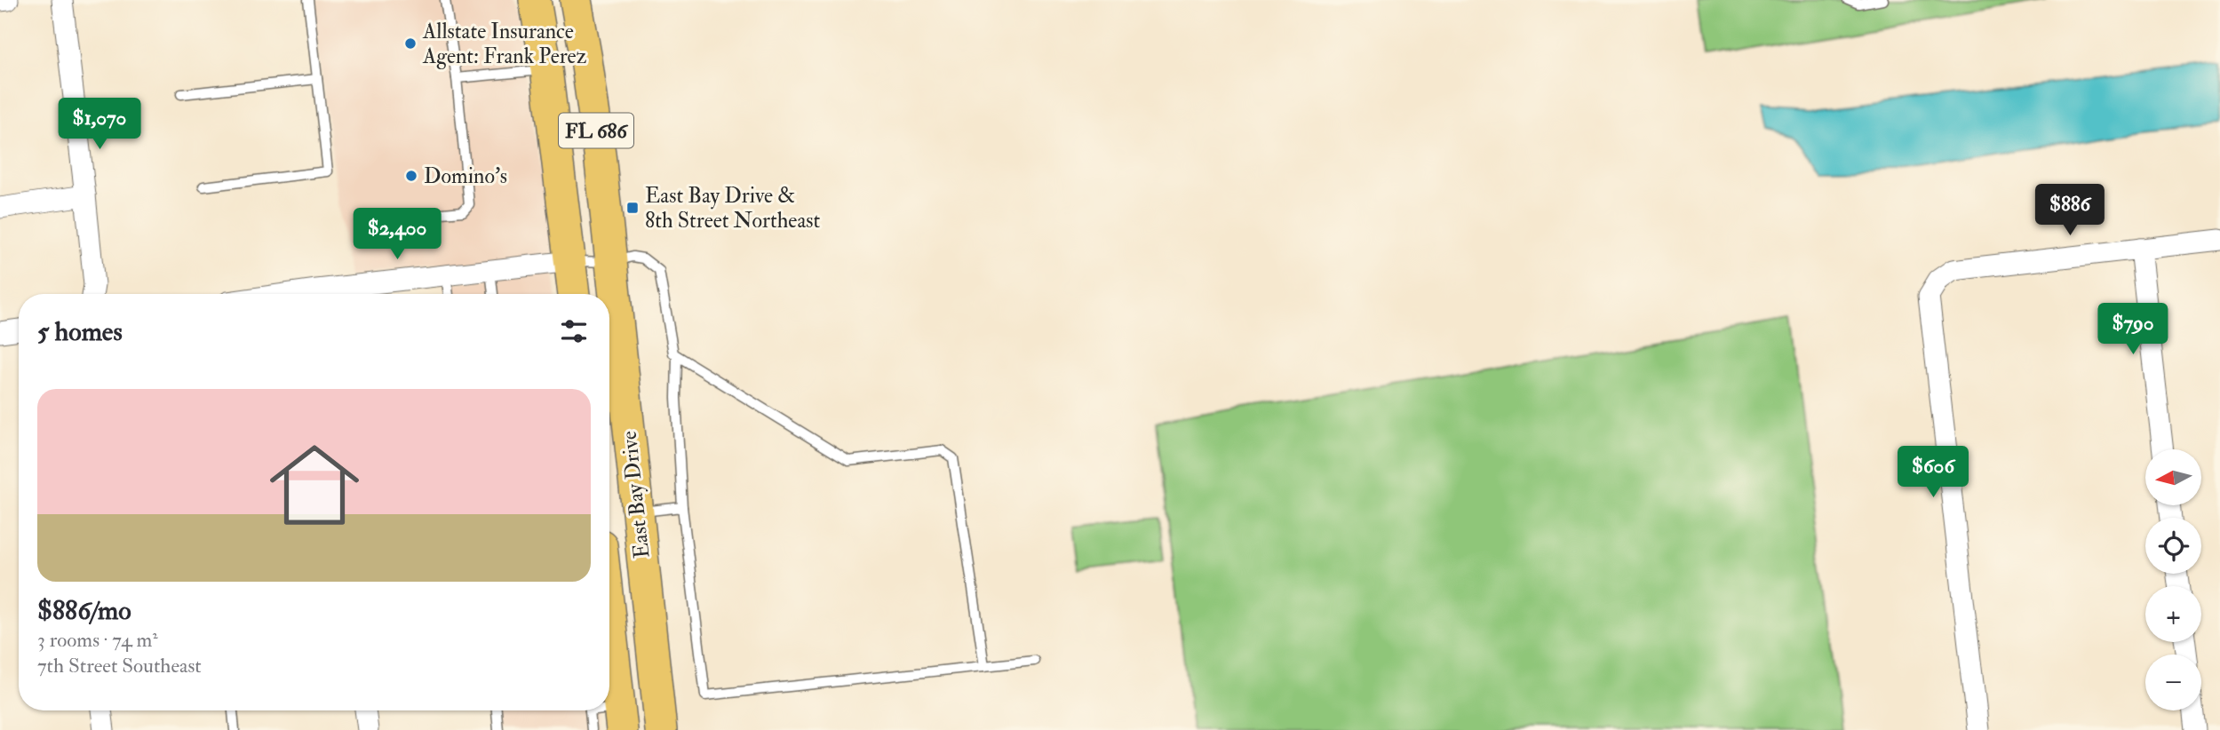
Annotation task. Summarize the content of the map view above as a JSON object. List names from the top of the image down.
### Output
{
  "streets": {
    "main road": ["FL 686", "East Bay Drive"]
  },
  "places": {
    "other": ["Allstate Insurance Agent: Frank Perez", "Domino's"],
    "transit": ["East Bay Drive & 8th Street Northeast"]
  },
  "north": "left",
  "page": {
    "price": [
      "$1,070",
      "$886",
      "$2,400",
      "$790",
      "$606"
    ],
    "heading": "5 homes",
    "list": [
      {
        "name": "$886/mo",
        "note": "3 rooms · 74 m² · 7th Street Southeast"
      }
    ],
    "map_buttons": ["+", "−"]
  }
}
